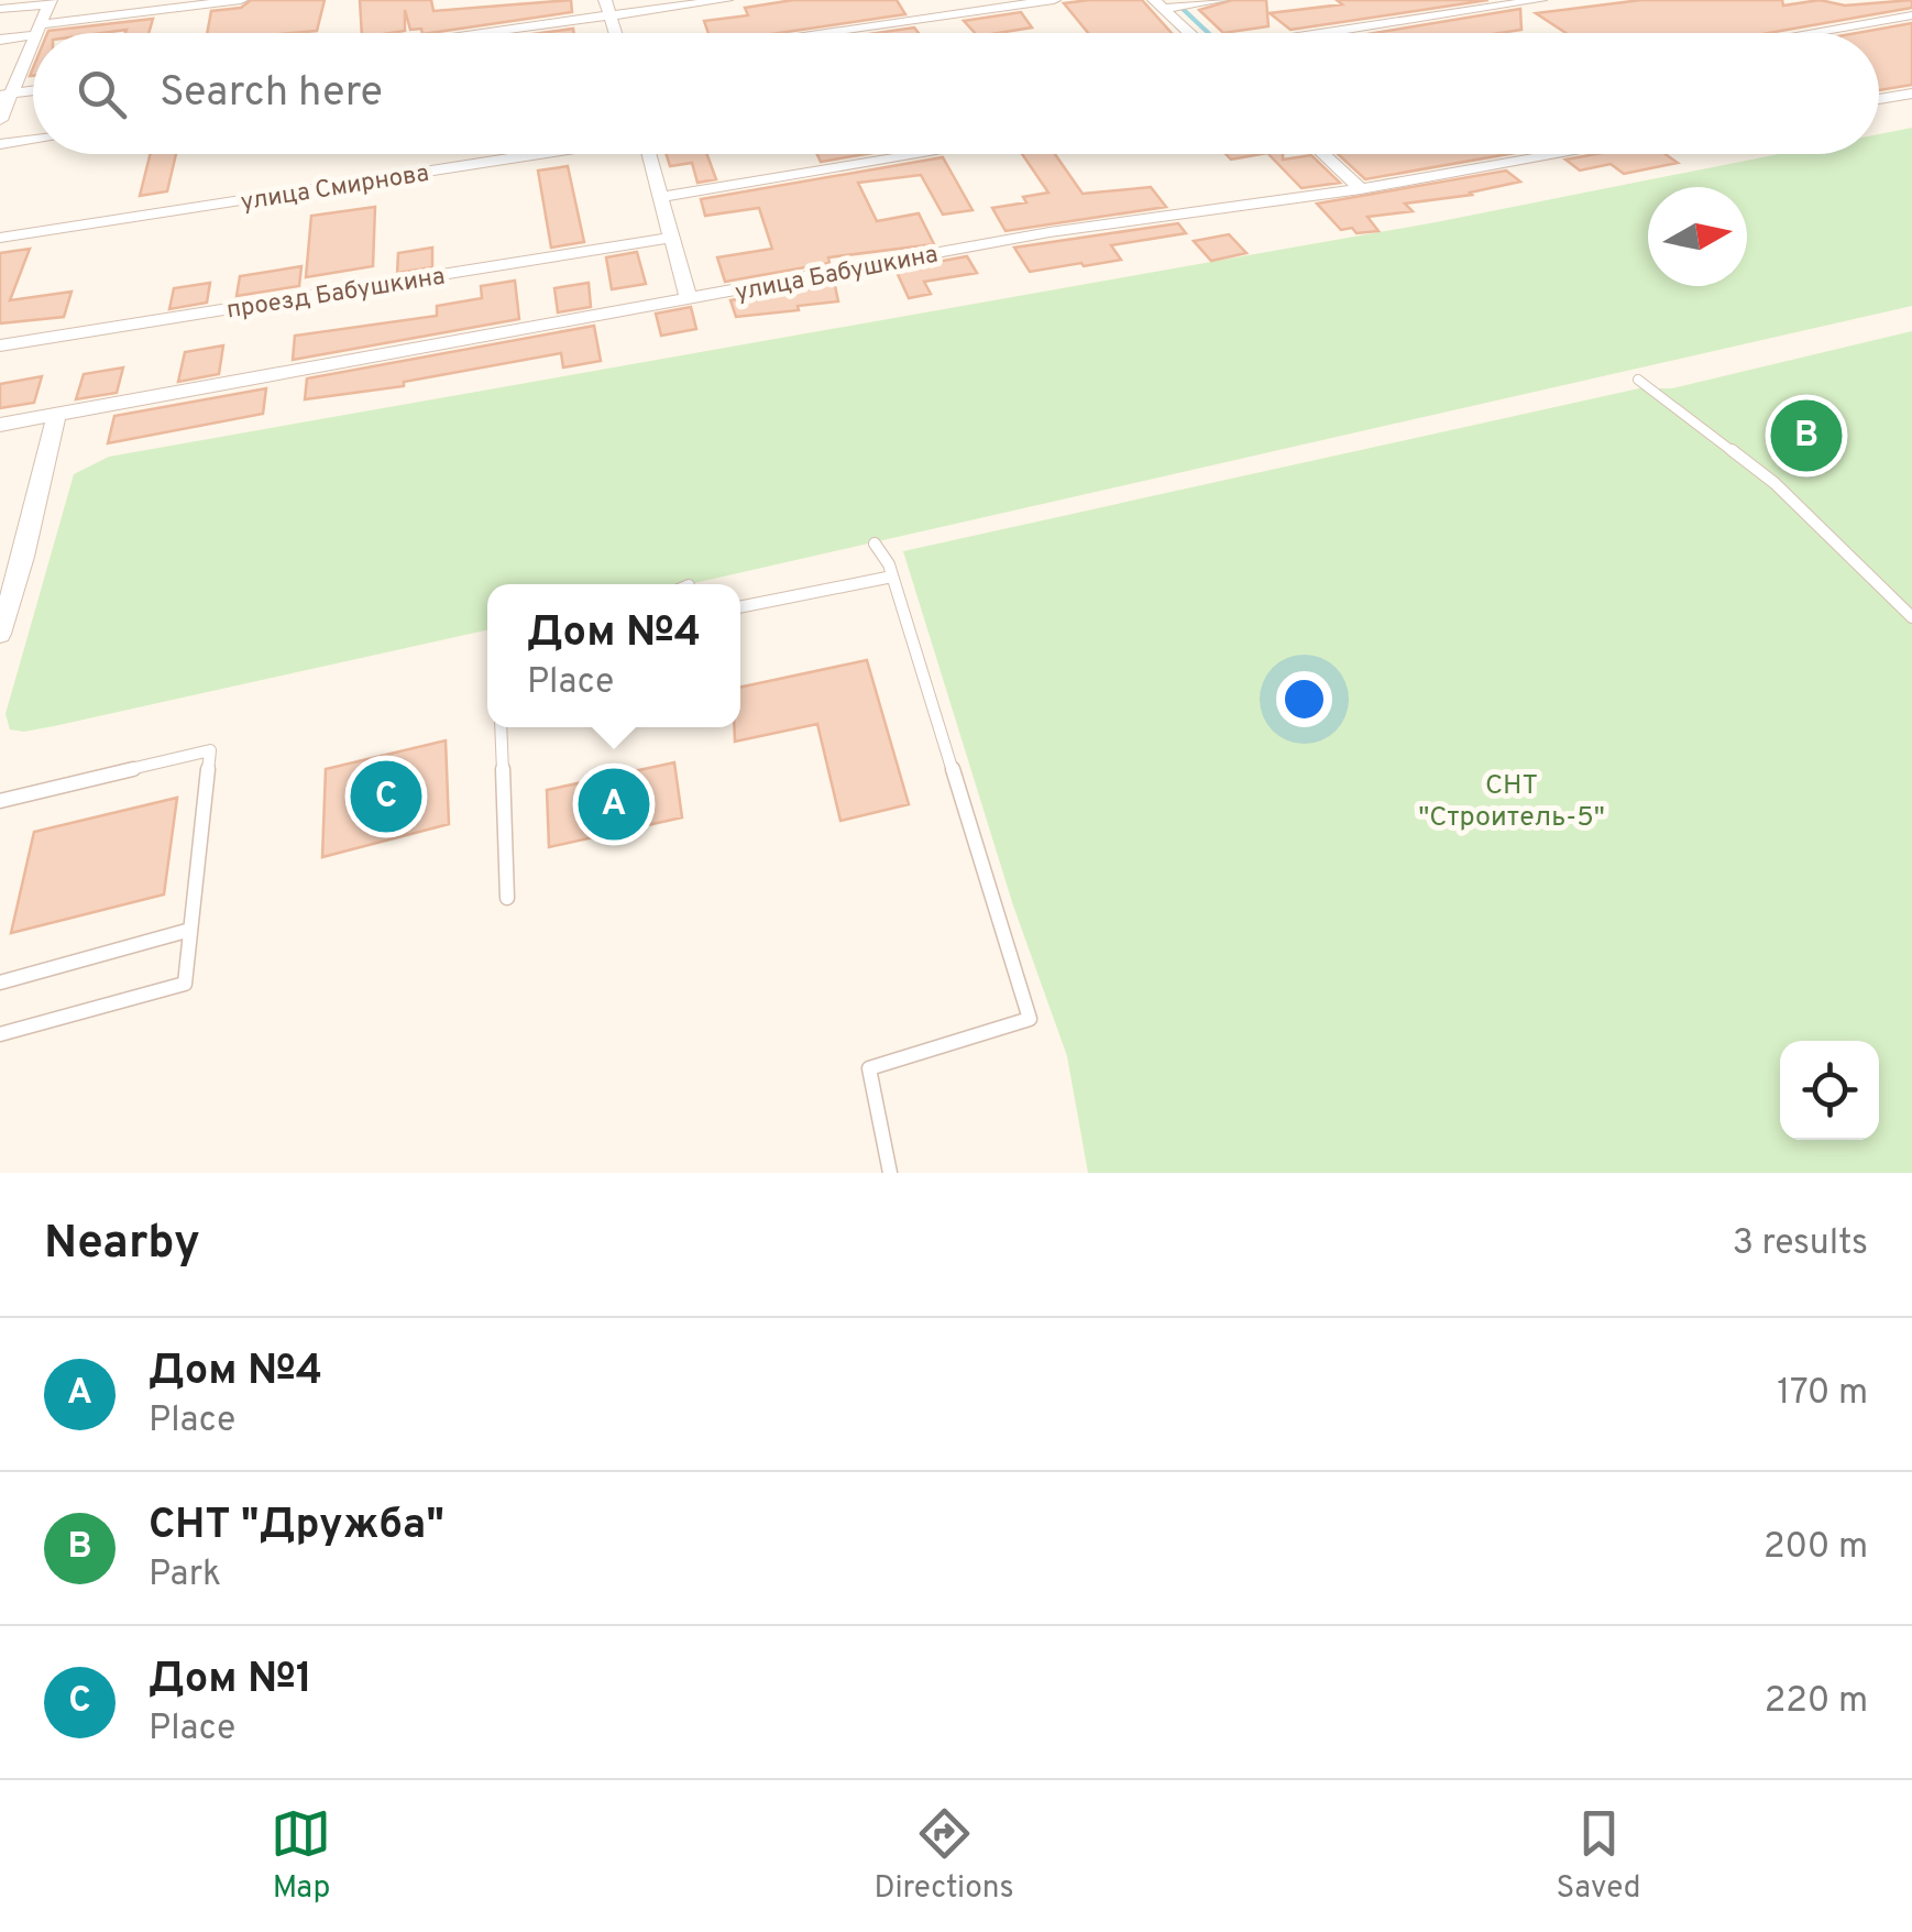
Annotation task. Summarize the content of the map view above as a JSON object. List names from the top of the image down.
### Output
{
  "streets": {
    "street": ["улица Смирнова", "улица Бабушкина", "проезд Бабушкина"]
  },
  "parks": ["СНТ \"Строитель-5\""],
  "north": "right",
  "page": {
    "search": "Search here",
    "pins": ["B", "C", "A"],
    "popup": ["Дом №4", "Place"],
    "heading": ["Nearby", "3 results"],
    "list": [
      {
        "mark": "A",
        "name": "Дом №4",
        "note": "Place",
        "value": "170 m"
      },
      {
        "mark": "B",
        "name": "СНТ \"Дружба\"",
        "note": "Park",
        "value": "200 m"
      },
      {
        "mark": "C",
        "name": "Дом №1",
        "note": "Place",
        "value": "220 m"
      }
    ],
    "nav": ["Map", "Directions", "Saved"]
  }
}
